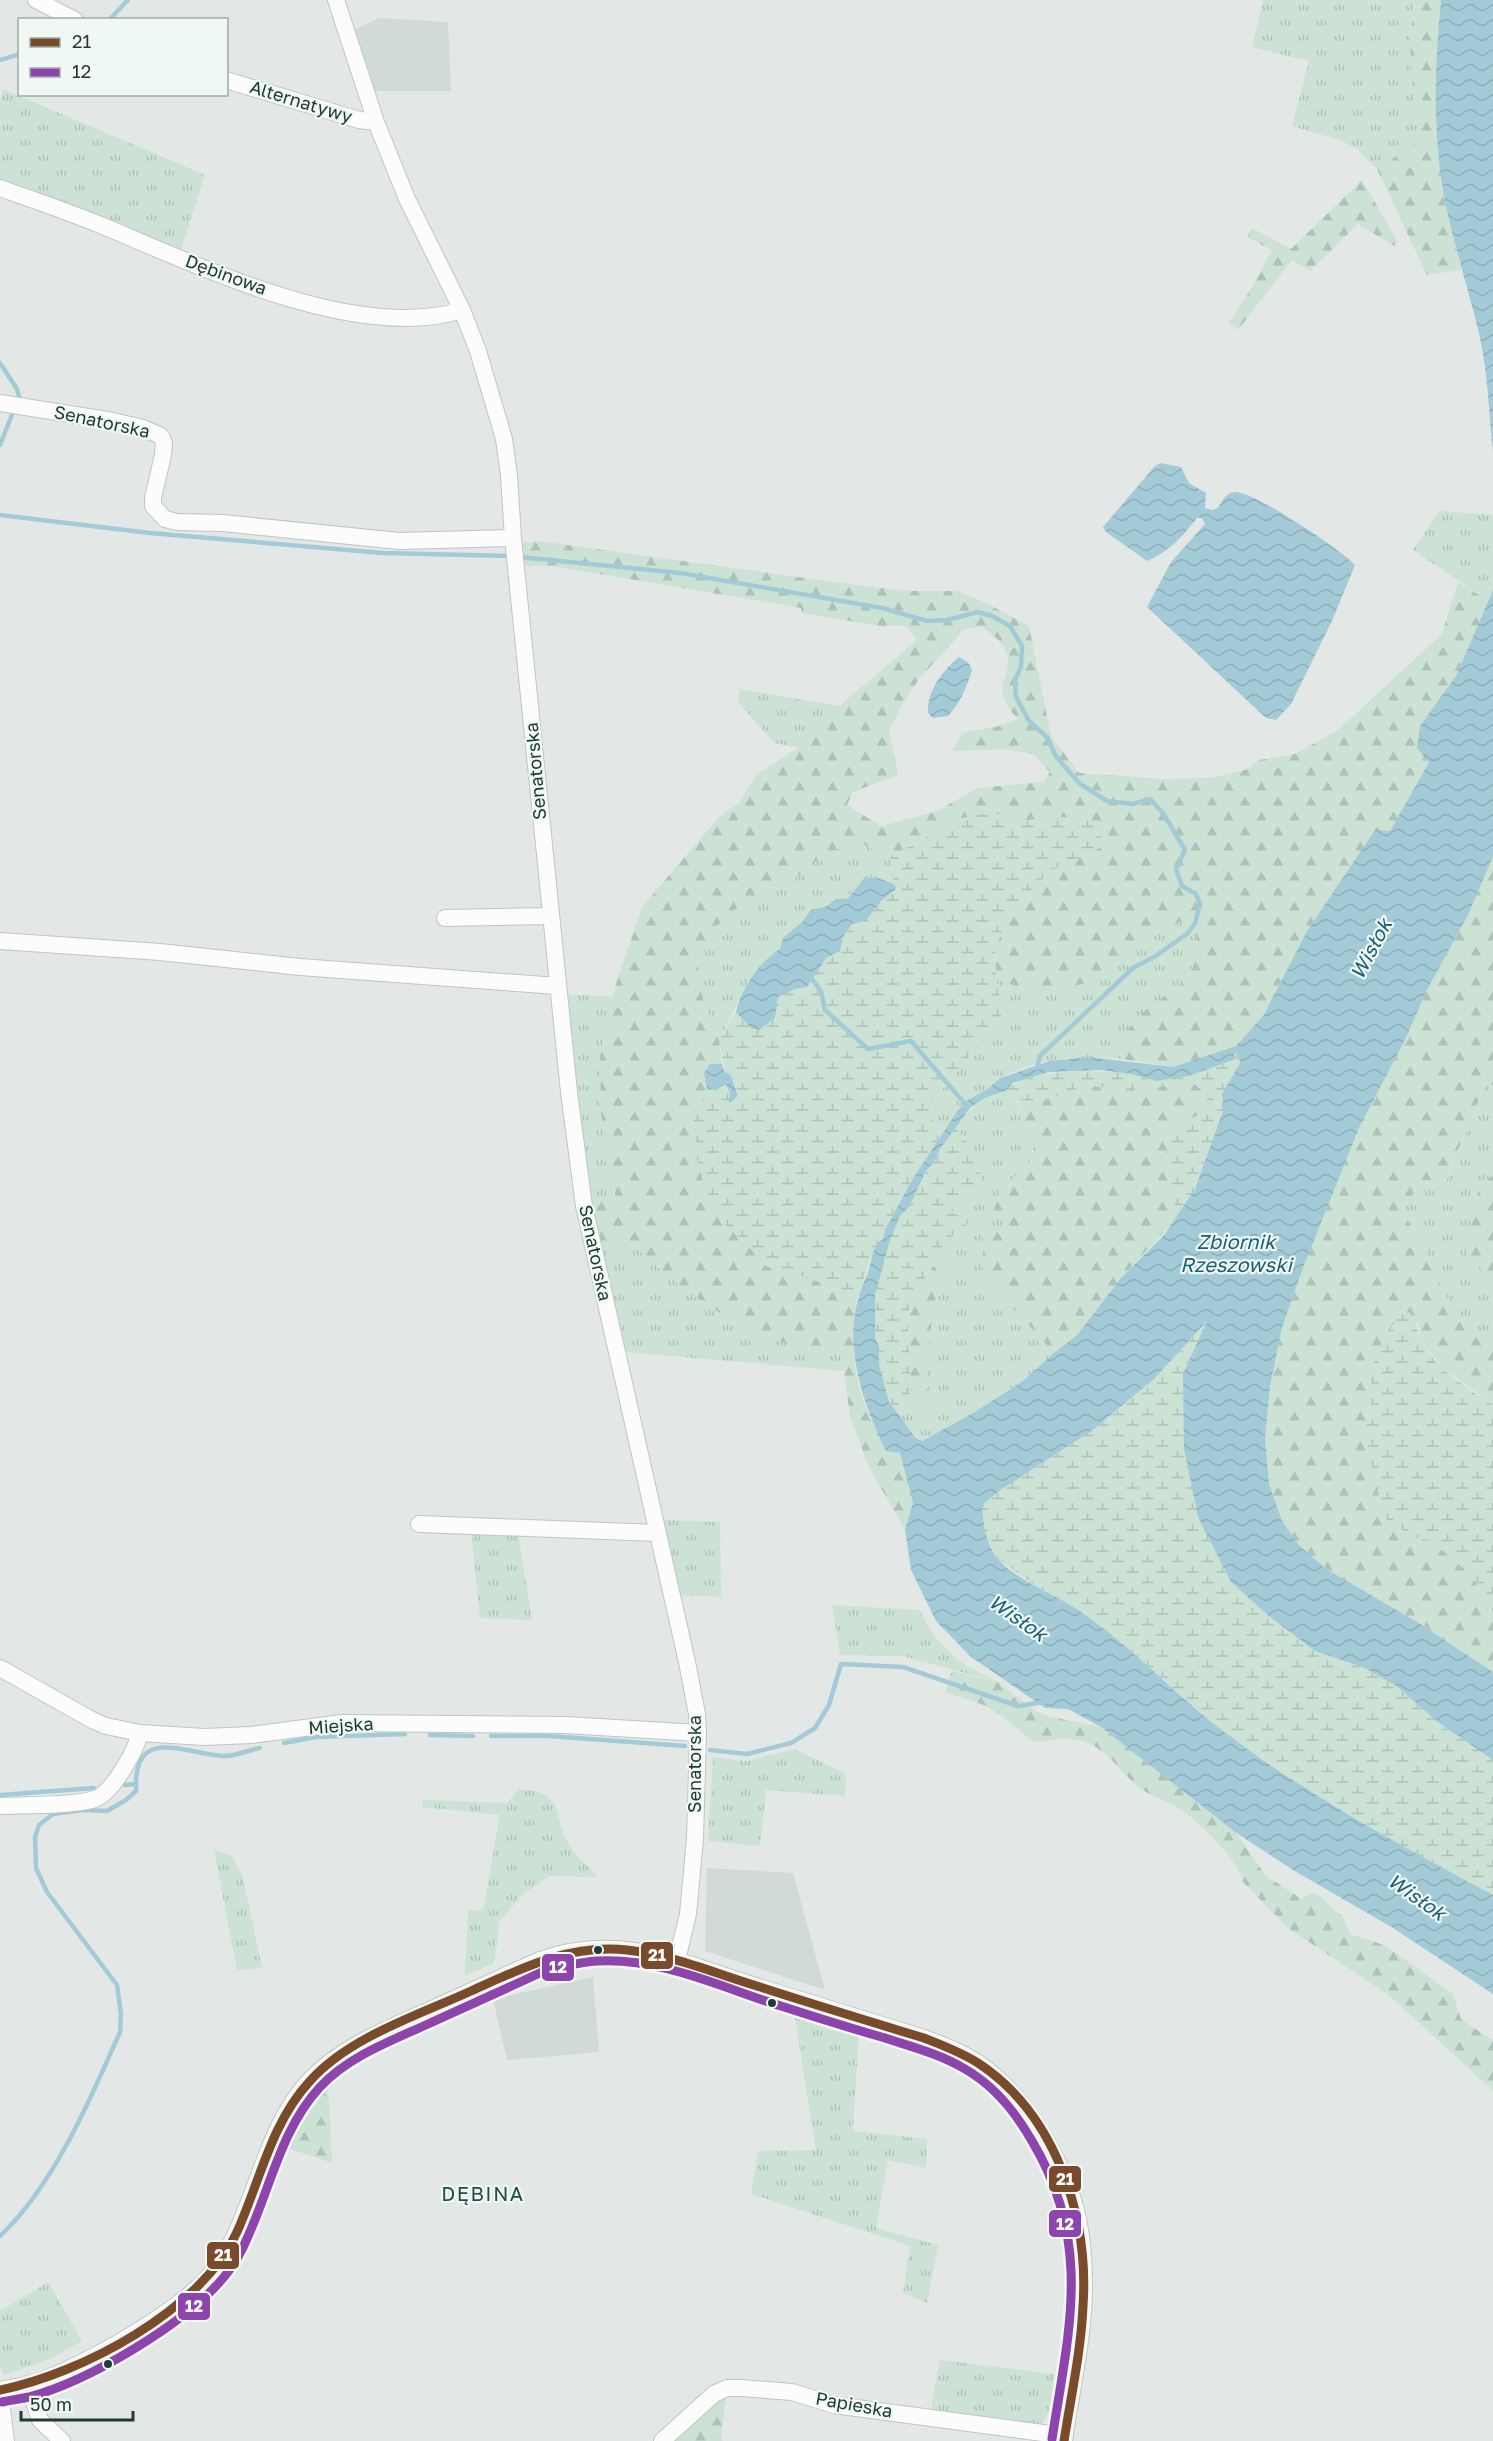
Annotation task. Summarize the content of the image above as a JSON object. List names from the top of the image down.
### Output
{
  "streets": {
    "street": [
      "Alternatywy",
      "Dębinowa",
      "Senatorska",
      "Miejska",
      "Papieska"
    ]
  },
  "crossings": [
    ["Alternatywy", "Senatorska"],
    ["Dębinowa", "Senatorska"],
    ["Senatorska", "Miejska"]
  ],
  "districts": ["DĘBINA"],
  "water": ["Wisłok", "Zbiornik Rzeszowski"],
  "lines": ["transit line 21", "transit line 12"],
  "legend": ["21", "12"],
  "scale_bar": "50 m"
}
